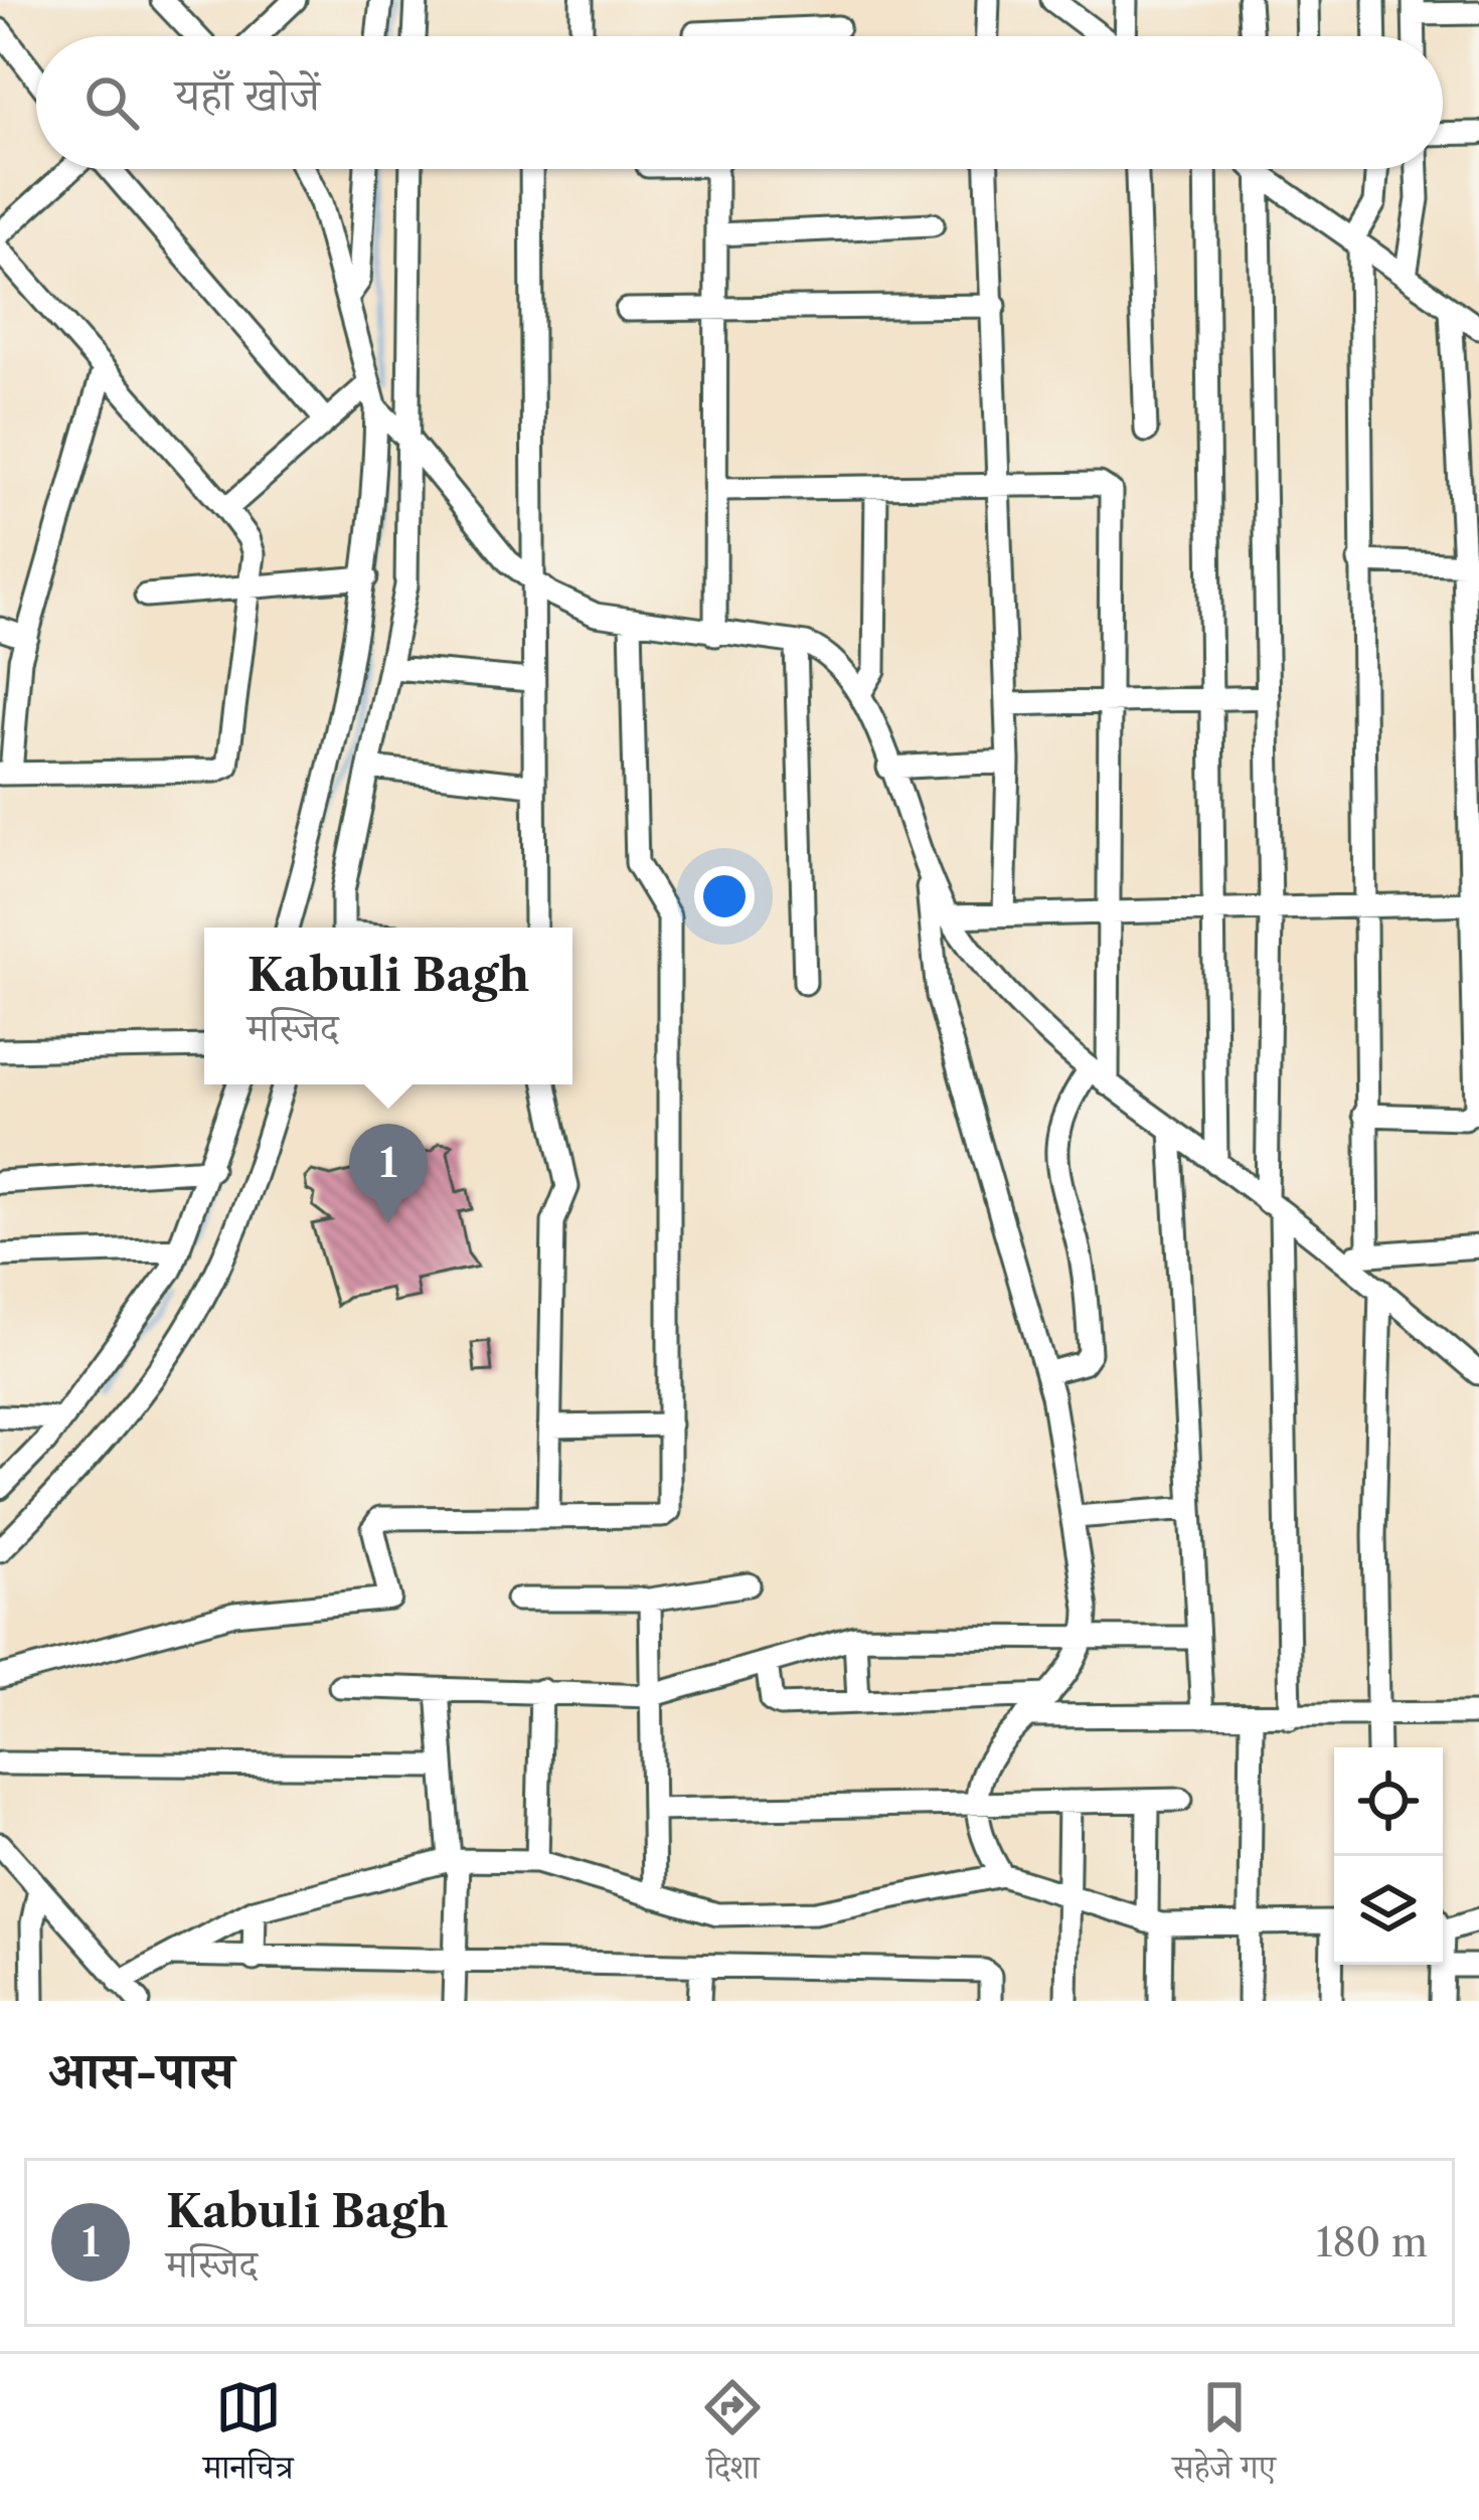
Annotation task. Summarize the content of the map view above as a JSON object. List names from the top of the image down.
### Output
{
  "page": {
    "search": "यहाँ खोजें",
    "popup": ["Kabuli Bagh", "मस्जिद"],
    "pins": "1",
    "heading": "आस-पास",
    "list": [
      {
        "mark": "1",
        "name": "Kabuli Bagh",
        "note": "मस्जिद",
        "value": "180 m"
      }
    ],
    "nav": ["मानचित्र", "दिशा", "सहेजे गए"]
  }
}
